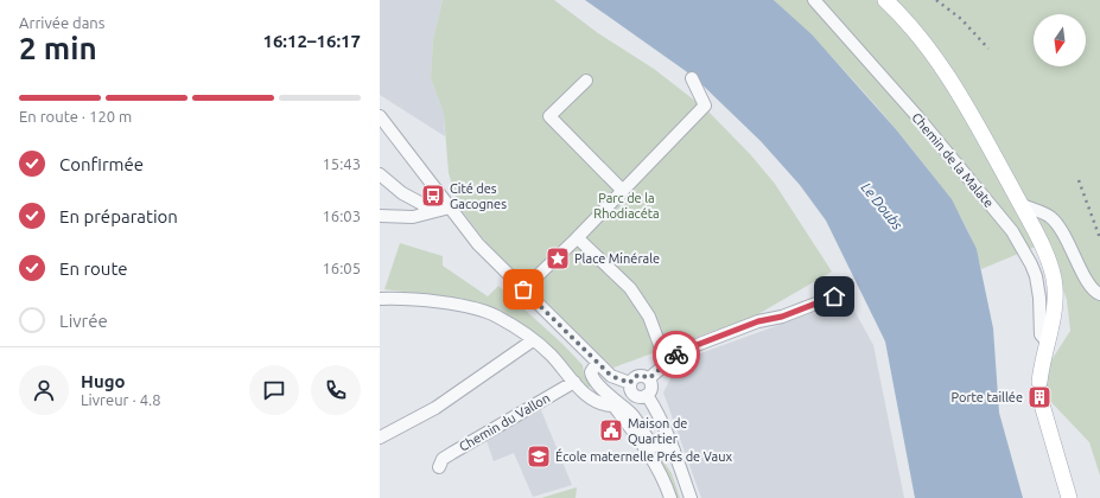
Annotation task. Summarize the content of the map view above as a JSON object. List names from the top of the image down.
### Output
{
  "streets": {
    "street": ["Chemin de la Malate", "Chemin du Vallon"]
  },
  "water": ["Le Doubs"],
  "parks": ["Parc de la Rhodiacéta"],
  "places": {
    "bus stop": ["Cité des Gacognes"],
    "place": ["Place Minérale"],
    "building": ["Porte taillée"],
    "public building": ["Maison de Quartier"],
    "school or university": ["École maternelle Prés de Vaux"]
  },
  "north": "bottom",
  "page": {
    "heading": ["2 min", "Arrivée dans", "16:12–16:17"],
    "panel": ["Hugo", "Livreur · 4.8"],
    "bar": "En route · 120 m",
    "list": [
      ["Confirmée", "15:43"],
      ["En préparation", "16:03"],
      ["En route", "16:05"],
      "Livrée"
    ]
  }
}
